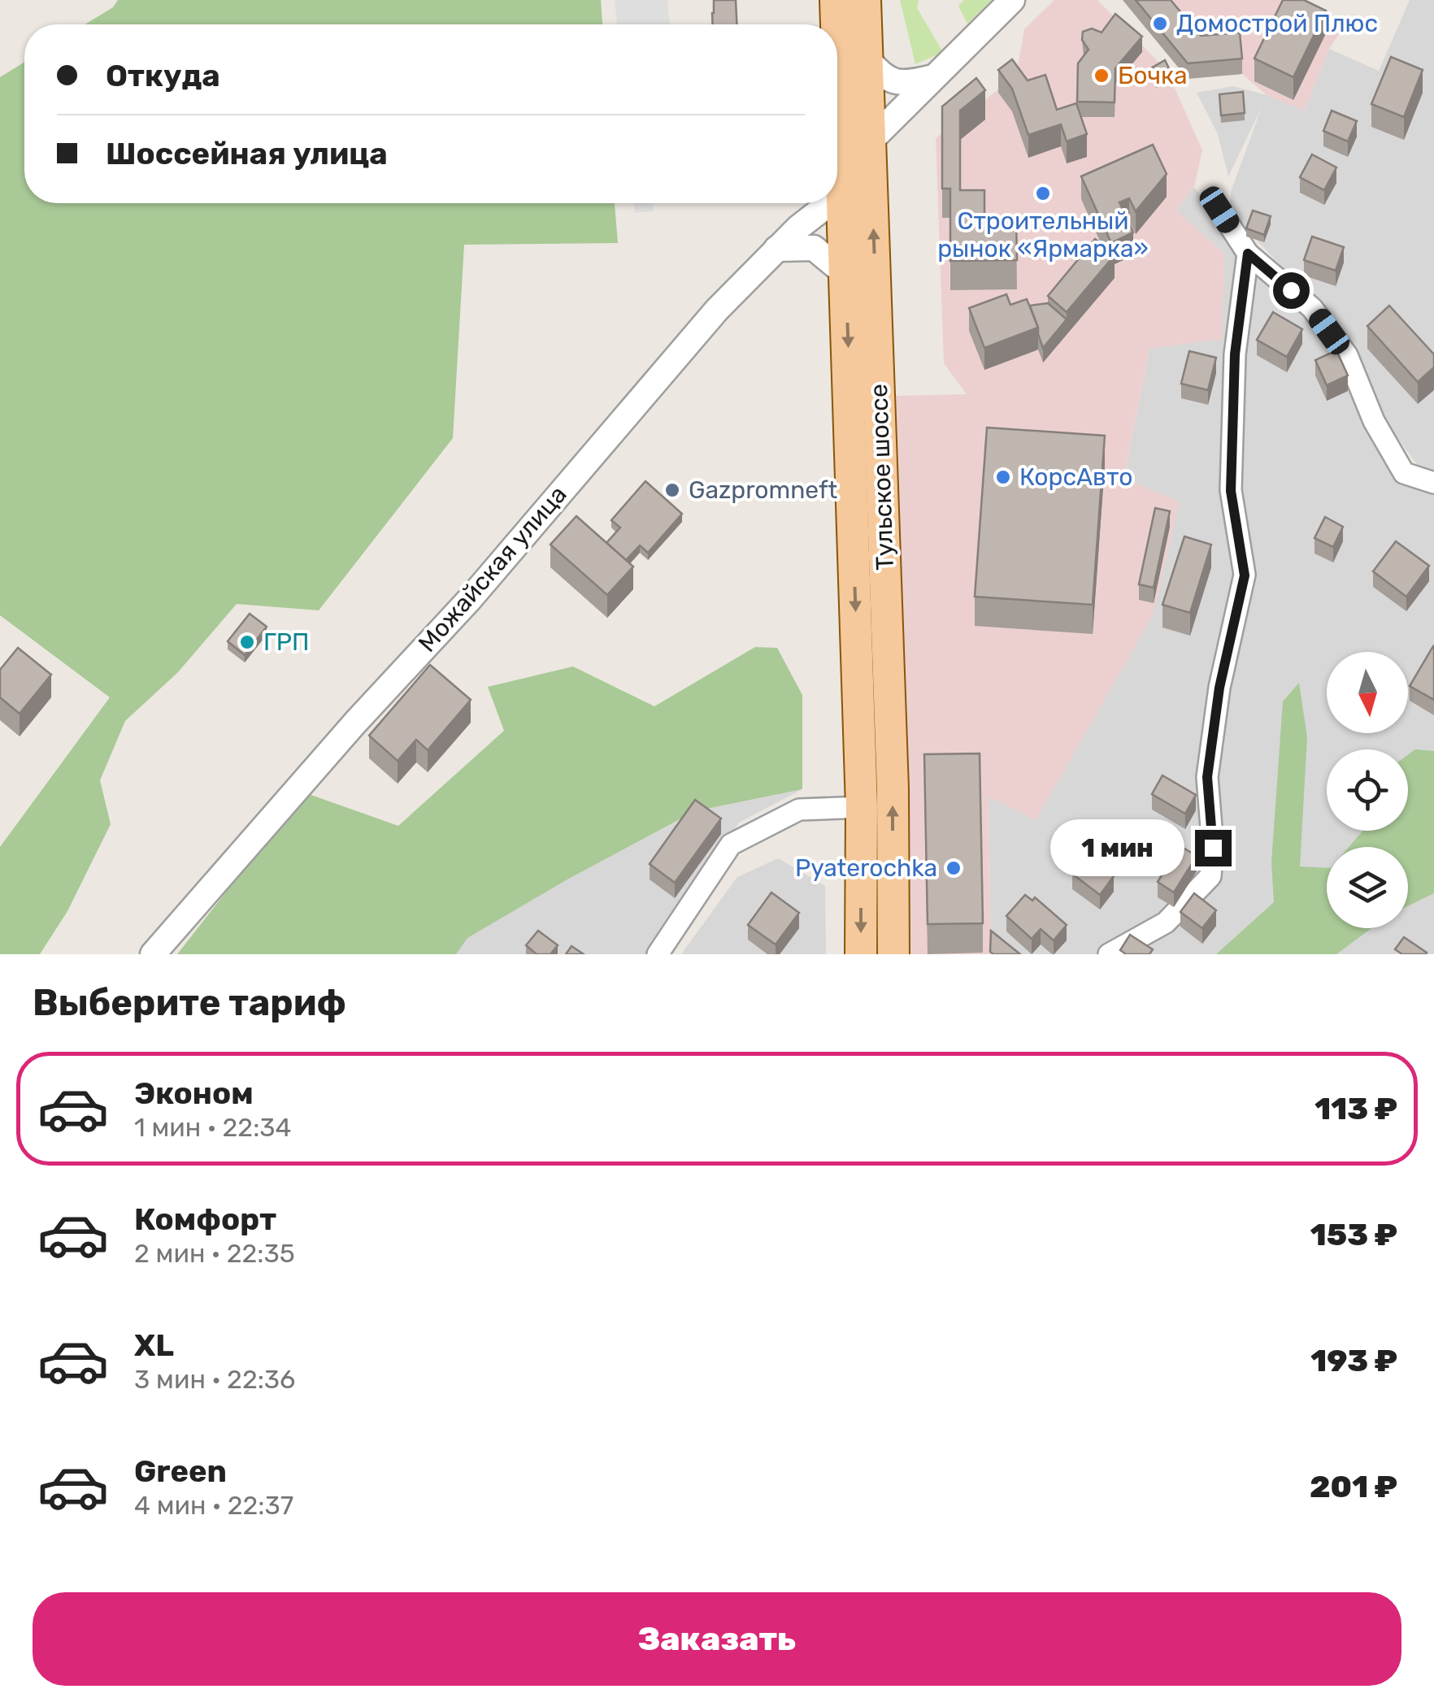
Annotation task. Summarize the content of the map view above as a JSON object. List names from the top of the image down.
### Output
{
  "streets": {
    "main road": ["Тульское шоссе"],
    "street": ["Можайская улица"]
  },
  "crossings": [
    ["Тульское шоссе", "Можайская улица"]
  ],
  "places": [
    "Домострой Плюс",
    "Бочка",
    "Строительный рынок «Ярмарка»",
    "КорсАвто",
    "Gazpromneft",
    "ГРП",
    "Pyaterochka"
  ],
  "north": "bottom",
  "page": {
    "banner": ["Откуда", "Шоссейная улица"],
    "bubble": "1 мин",
    "heading": "Выберите тариф",
    "list": [
      {
        "name": "Эконом",
        "note": "1 мин · 22:34",
        "value": "113 ₽"
      },
      {
        "name": "Комфорт",
        "note": "2 мин · 22:35",
        "value": "153 ₽"
      },
      {
        "name": "XL",
        "note": "3 мин · 22:36",
        "value": "193 ₽"
      },
      {
        "name": "Green",
        "note": "4 мин · 22:37",
        "value": "201 ₽"
      }
    ],
    "buttons": "Заказать"
  }
}
